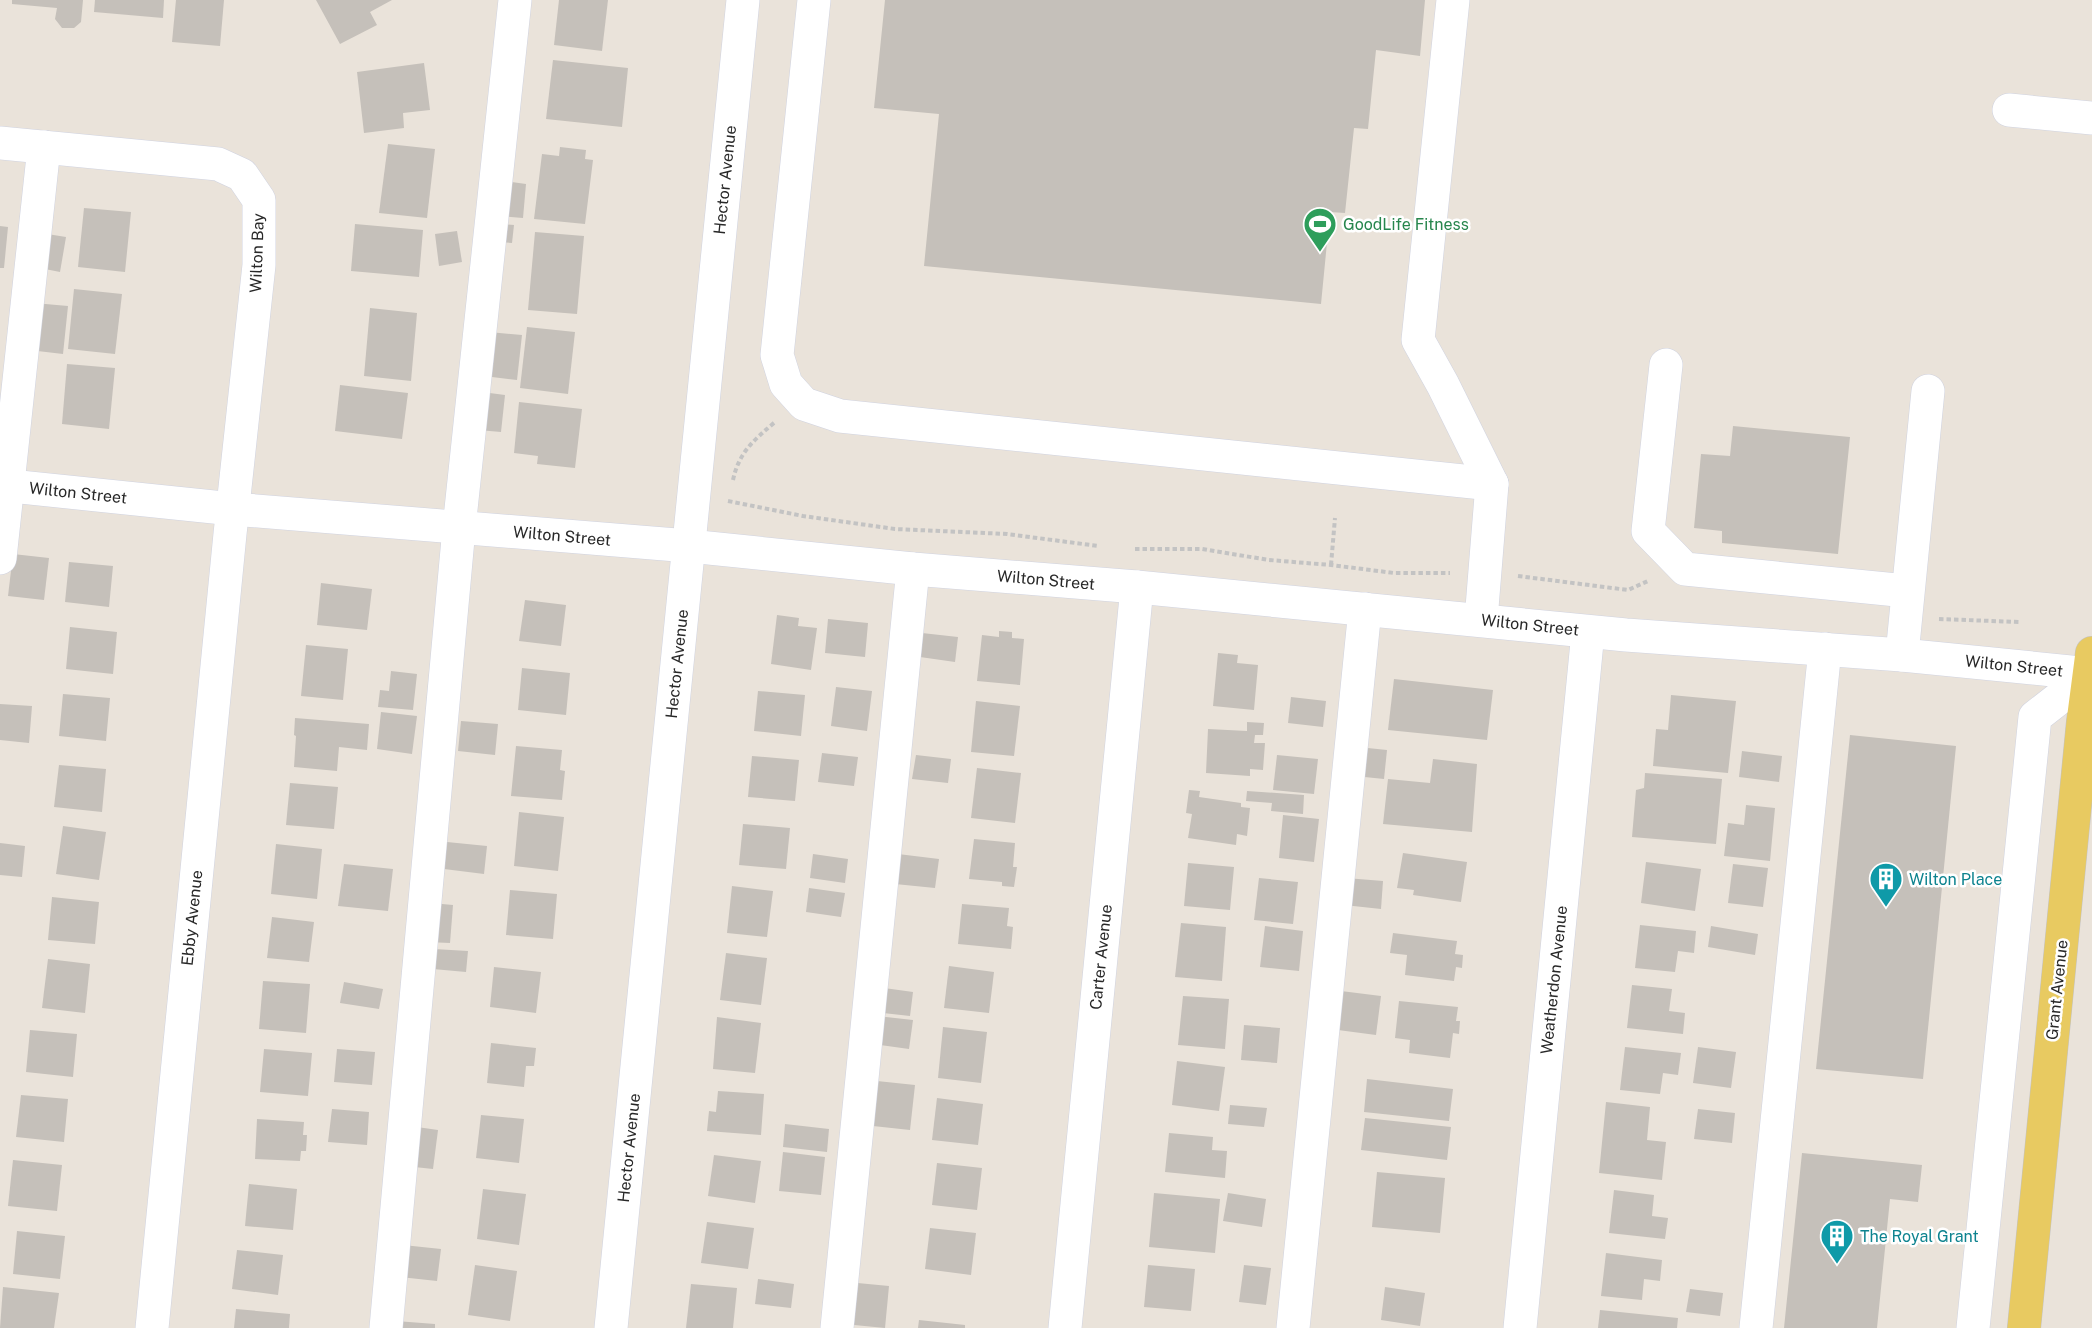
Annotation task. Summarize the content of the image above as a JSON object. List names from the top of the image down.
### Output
{
  "streets": {
    "main road": ["Grant Avenue"],
    "street": [
      "Hector Avenue",
      "Wilton Bay",
      "Wilton Street",
      "Ebby Avenue",
      "Carter Avenue",
      "Weatherdon Avenue"
    ]
  },
  "crossings": [
    ["Hector Avenue", "Wilton Street"],
    ["Wilton Bay", "Wilton Street"],
    ["Wilton Bay", "Ebby Avenue"],
    ["Wilton Street", "Ebby Avenue"],
    ["Wilton Street", "Carter Avenue"],
    ["Wilton Street", "Weatherdon Avenue"],
    ["Wilton Street", "Grant Avenue"]
  ],
  "places": {
    "sports": ["GoodLife Fitness"],
    "building": ["Wilton Place", "The Royal Grant"]
  }
}
